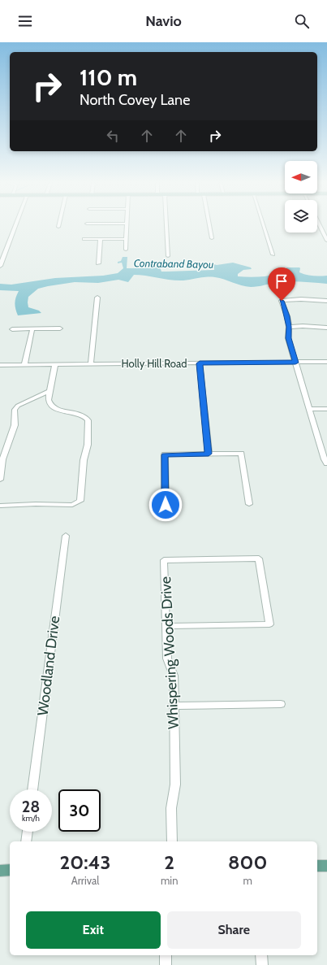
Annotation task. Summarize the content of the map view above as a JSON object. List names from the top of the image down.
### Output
{
  "streets": {
    "street": ["Holly Hill Road", "Whispering Woods Drive", "Woodland Drive"]
  },
  "water": ["Contraband Bayou"],
  "north": "left",
  "page": {
    "header": "Navio",
    "turn": ["110 m", "North Covey Lane"],
    "speed": "28 km/h",
    "limit": "30",
    "eta": [
      "20:43",
      "Arrival",
      "2",
      "min",
      "800",
      "m"
    ],
    "buttons": ["Exit", "Share"]
  }
}
